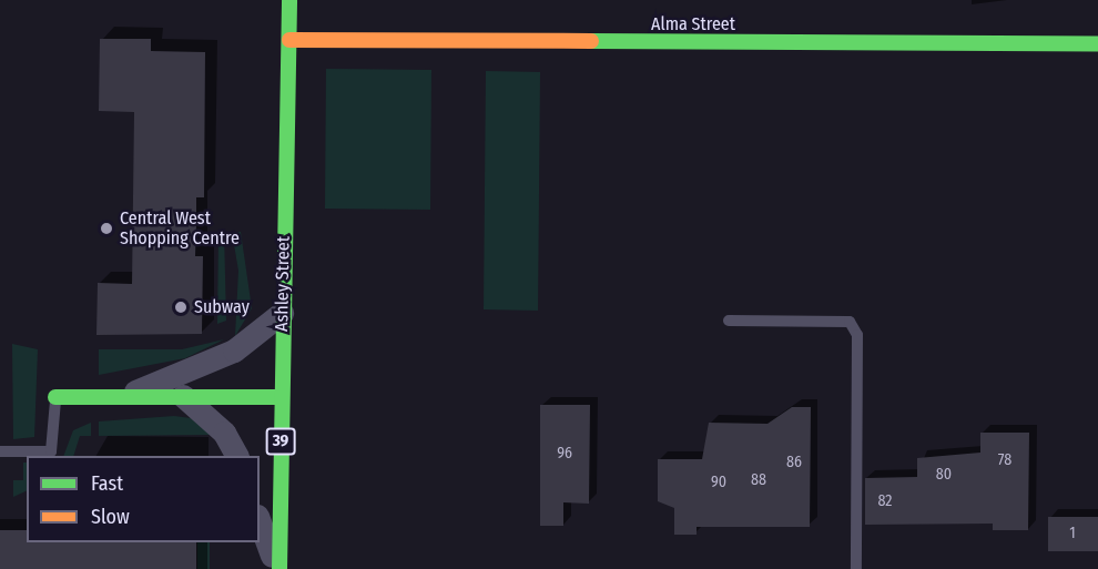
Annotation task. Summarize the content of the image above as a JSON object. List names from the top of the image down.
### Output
{
  "streets": {
    "street": ["Alma Street", "Ashley Street", "39"]
  },
  "crossings": [
    ["Alma Street", "Ashley Street"]
  ],
  "places": ["Central West Shopping Centre", "Subway"],
  "house_numbers": [
    "96",
    "78",
    "86",
    "80",
    "88",
    "90",
    "82",
    "1"
  ],
  "legend": ["Fast", "Slow"]
}
